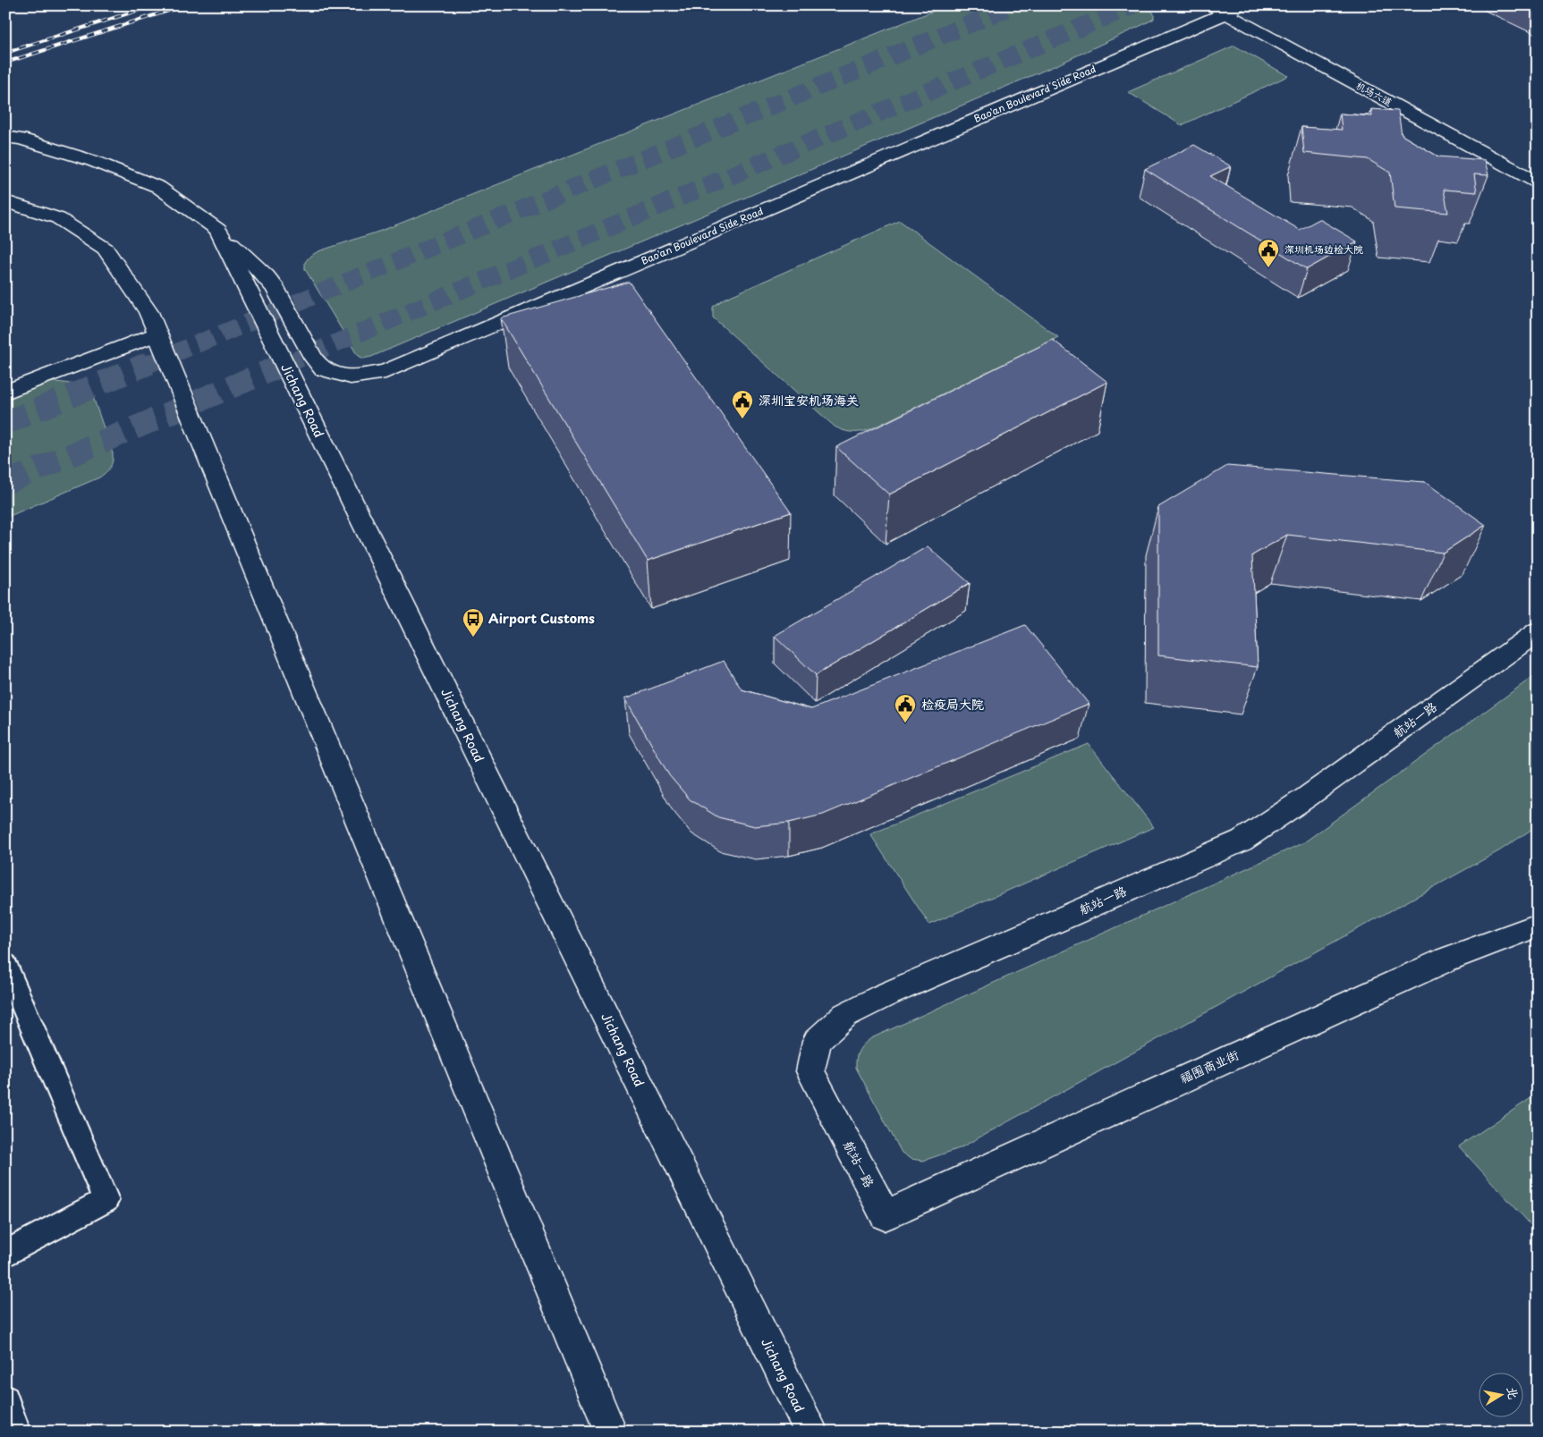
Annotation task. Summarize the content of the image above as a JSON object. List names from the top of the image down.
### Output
{
  "streets": {
    "main road": [
      "Bao'an Boulevard Side Road",
      "机场六道",
      "Jichang Road",
      "航站一路",
      "福围商业街"
    ]
  },
  "crossings": [
    ["Bao'an Boulevard Side Road", "机场六道"],
    ["Bao'an Boulevard Side Road", "Jichang Road"],
    ["航站一路", "福围商业街"]
  ],
  "places": {
    "public building": ["深圳机场边检大院", "深圳宝安机场海关", "检疫局大院"],
    "bus stop": ["Airport Customs"]
  },
  "north": "right"
}
